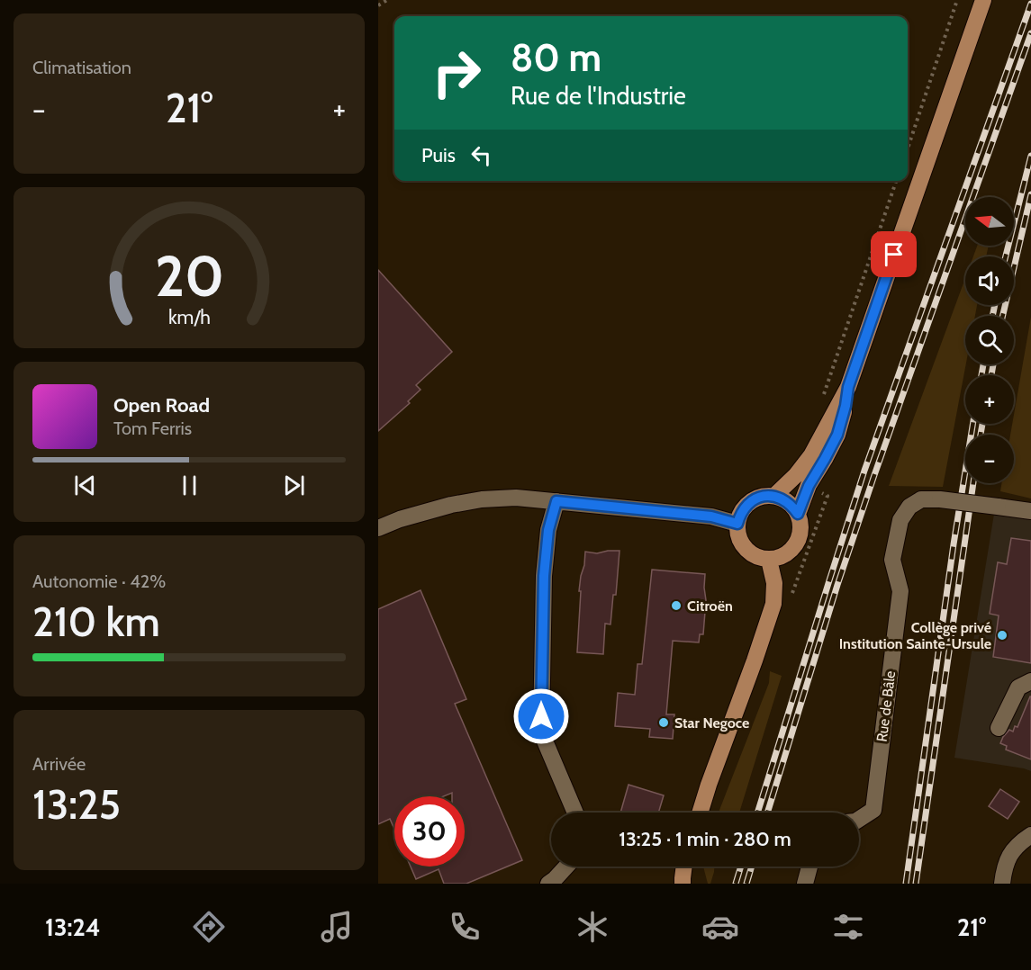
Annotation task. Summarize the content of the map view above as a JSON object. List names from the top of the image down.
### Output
{
  "streets": {
    "street": ["Rue de Bâle"]
  },
  "places": ["Citroën", "Collège privé Institution Sainte-Ursule", "Star Negoce"],
  "north": "left",
  "page": {
    "tile": [
      "Climatisation",
      ["Autonomie · 42%", "210 km"],
      ["Arrivée", "13:25"]
    ],
    "turn": ["80 m", "Rue de l'Industrie"],
    "heat": ["−", "21°", "+"],
    "then": "Puis",
    "map_buttons": ["+", "−"],
    "song": ["Open Road", "Tom Ferris"],
    "limit": "30",
    "trip": "13:25 · 1 min · 280 m",
    "tabs": ["13:24", "21°"],
    "gauge": ["20", "km/h"]
  }
}
